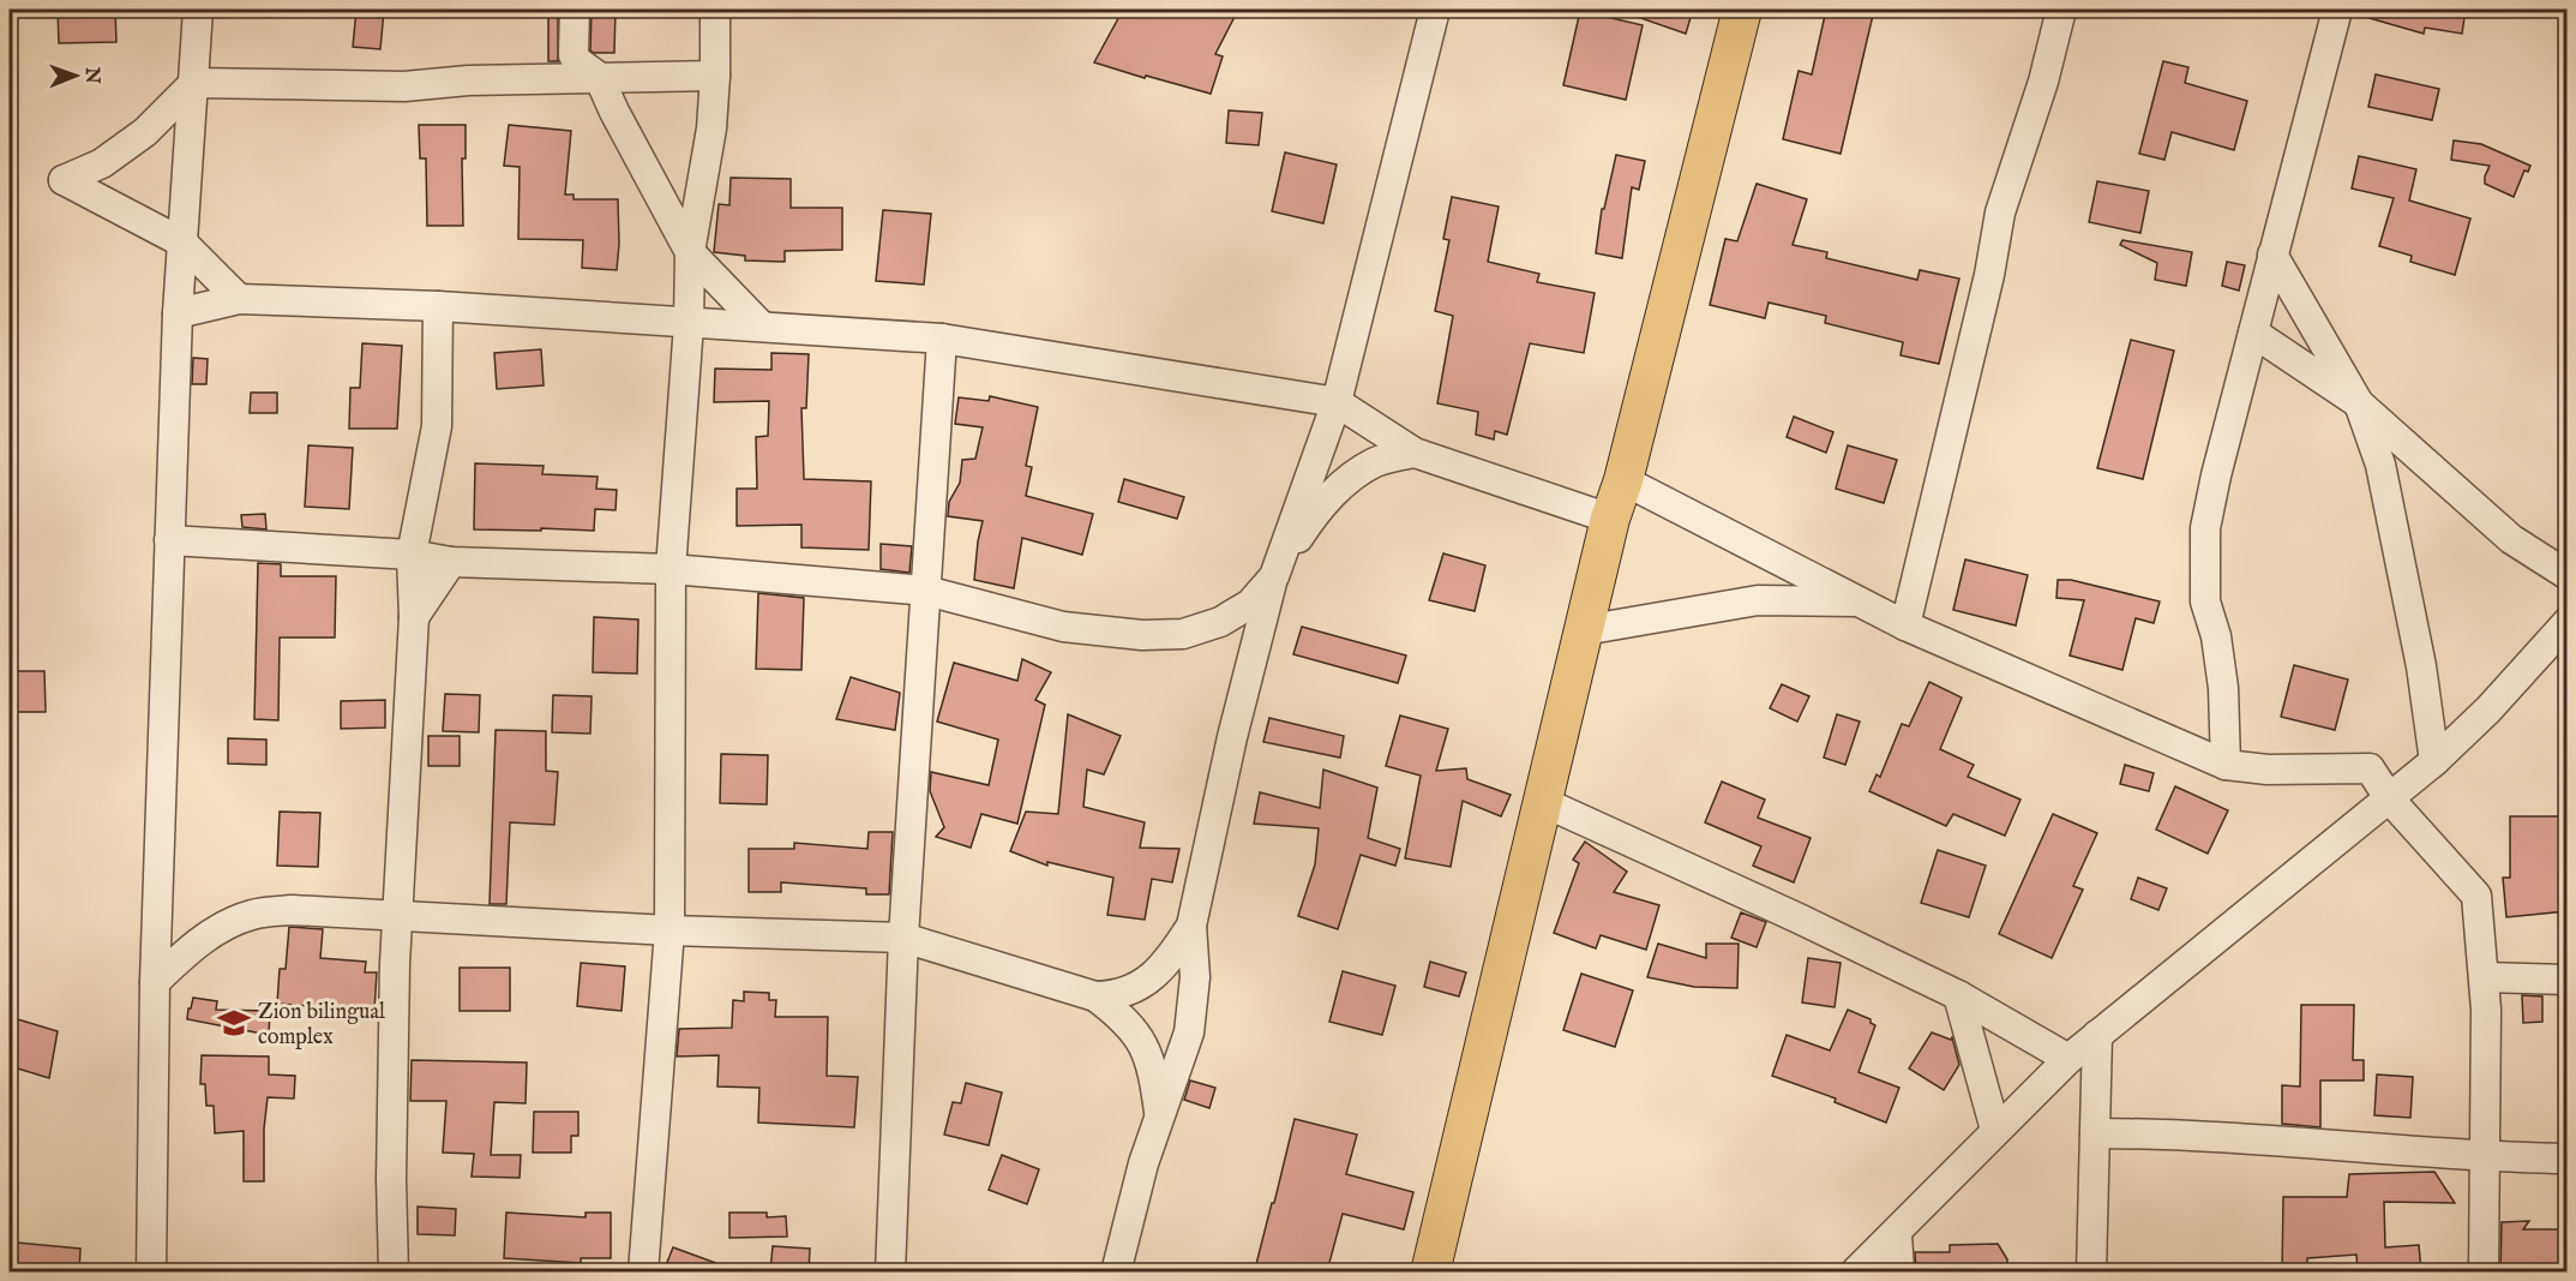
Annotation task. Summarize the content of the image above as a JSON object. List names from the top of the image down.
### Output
{
  "places": {
    "school or university": ["Zion bilingual complex"]
  },
  "north": "right"
}
